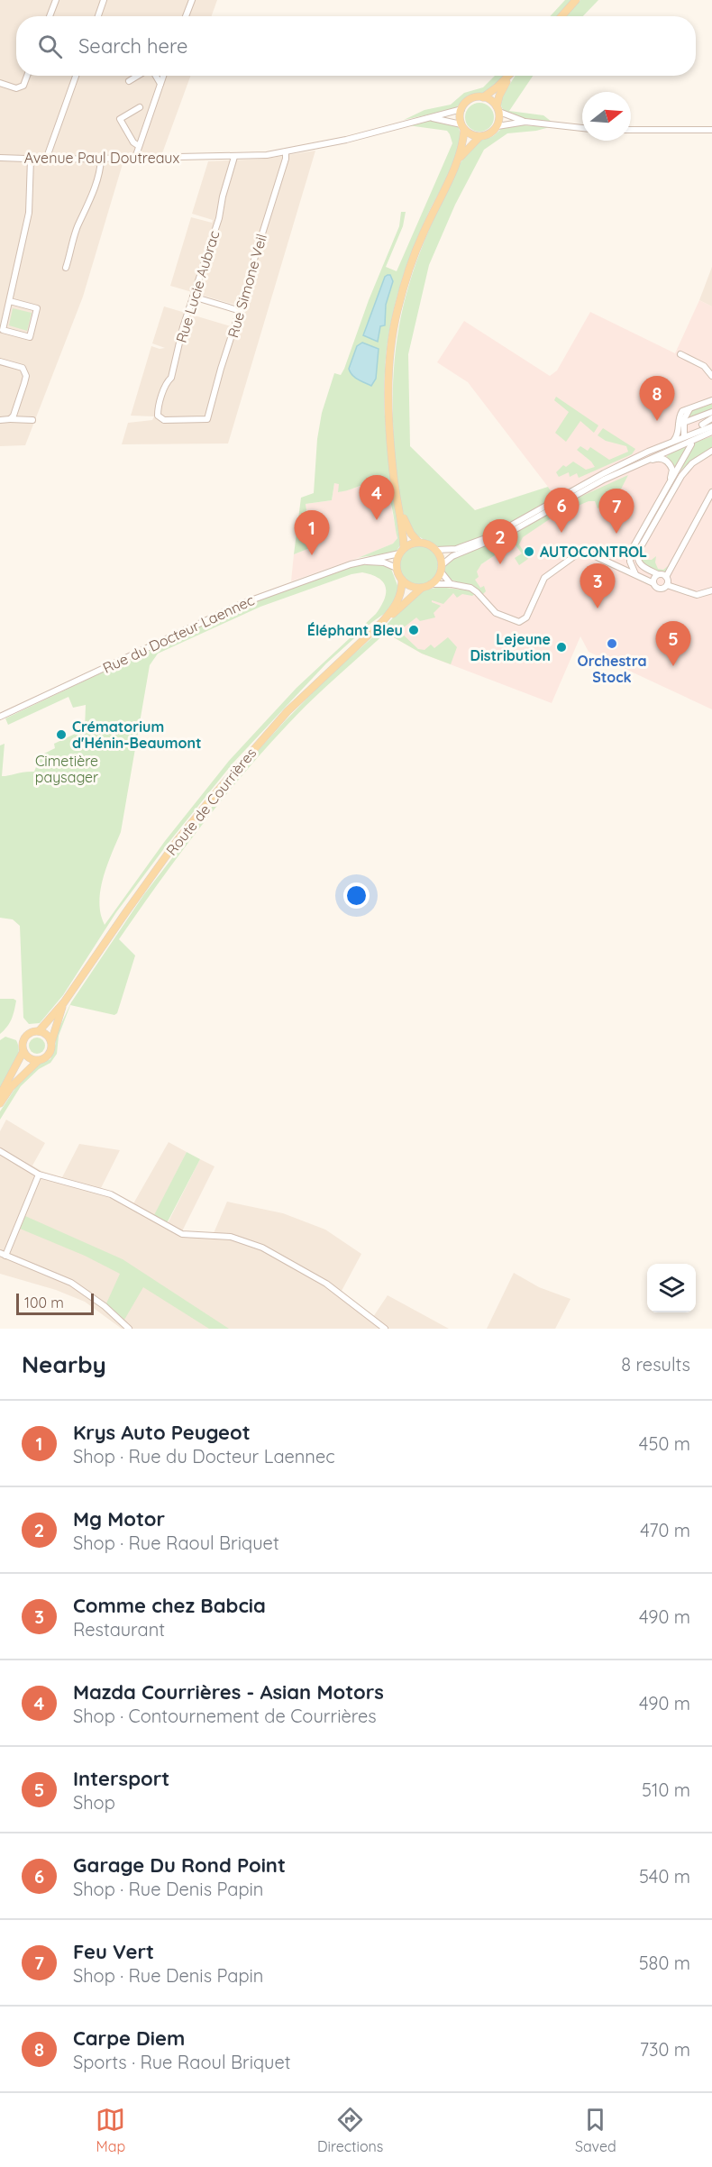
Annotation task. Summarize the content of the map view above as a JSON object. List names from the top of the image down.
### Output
{
  "streets": {
    "main road": ["Route de Courrières"],
    "street": [
      "Avenue Paul Doutreaux",
      "Rue Simone Veil",
      "Rue Lucie Aubrac",
      "Rue du Docteur Laennec"
    ]
  },
  "crossings": [
    ["Avenue Paul Doutreaux", "Rue Simone Veil"],
    ["Avenue Paul Doutreaux", "Rue Lucie Aubrac"],
    ["Rue Simone Veil", "Rue Lucie Aubrac"],
    ["Rue du Docteur Laennec", "Route de Courrières"]
  ],
  "parks": ["Cimetière paysager"],
  "places": [
    "AUTOCONTROL",
    "Éléphant Bleu",
    "Orchestra Stock",
    "Lejeune Distribution",
    "Crématorium d'Hénin-Beaumont"
  ],
  "scale_bar": "100 m",
  "north": "right",
  "page": {
    "search": "Search here",
    "pins": [
      "8",
      "4",
      "6",
      "7",
      "1",
      "2",
      "3",
      "5"
    ],
    "scale": "100 m",
    "heading": ["Nearby", "8 results"],
    "list": [
      {
        "mark": "1",
        "name": "Krys Auto Peugeot",
        "note": "Shop · Rue du Docteur Laennec",
        "value": "450 m"
      },
      {
        "mark": "2",
        "name": "Mg Motor",
        "note": "Shop · Rue Raoul Briquet",
        "value": "470 m"
      },
      {
        "mark": "3",
        "name": "Comme chez Babcia",
        "note": "Restaurant",
        "value": "490 m"
      },
      {
        "mark": "4",
        "name": "Mazda Courrières - Asian Motors",
        "note": "Shop · Contournement de Courrières",
        "value": "490 m"
      },
      {
        "mark": "5",
        "name": "Intersport",
        "note": "Shop",
        "value": "510 m"
      },
      {
        "mark": "6",
        "name": "Garage Du Rond Point",
        "note": "Shop · Rue Denis Papin",
        "value": "540 m"
      },
      {
        "mark": "7",
        "name": "Feu Vert",
        "note": "Shop · Rue Denis Papin",
        "value": "580 m"
      },
      {
        "mark": "8",
        "name": "Carpe Diem",
        "note": "Sports · Rue Raoul Briquet",
        "value": "730 m"
      }
    ],
    "nav": ["Map", "Directions", "Saved"]
  }
}
